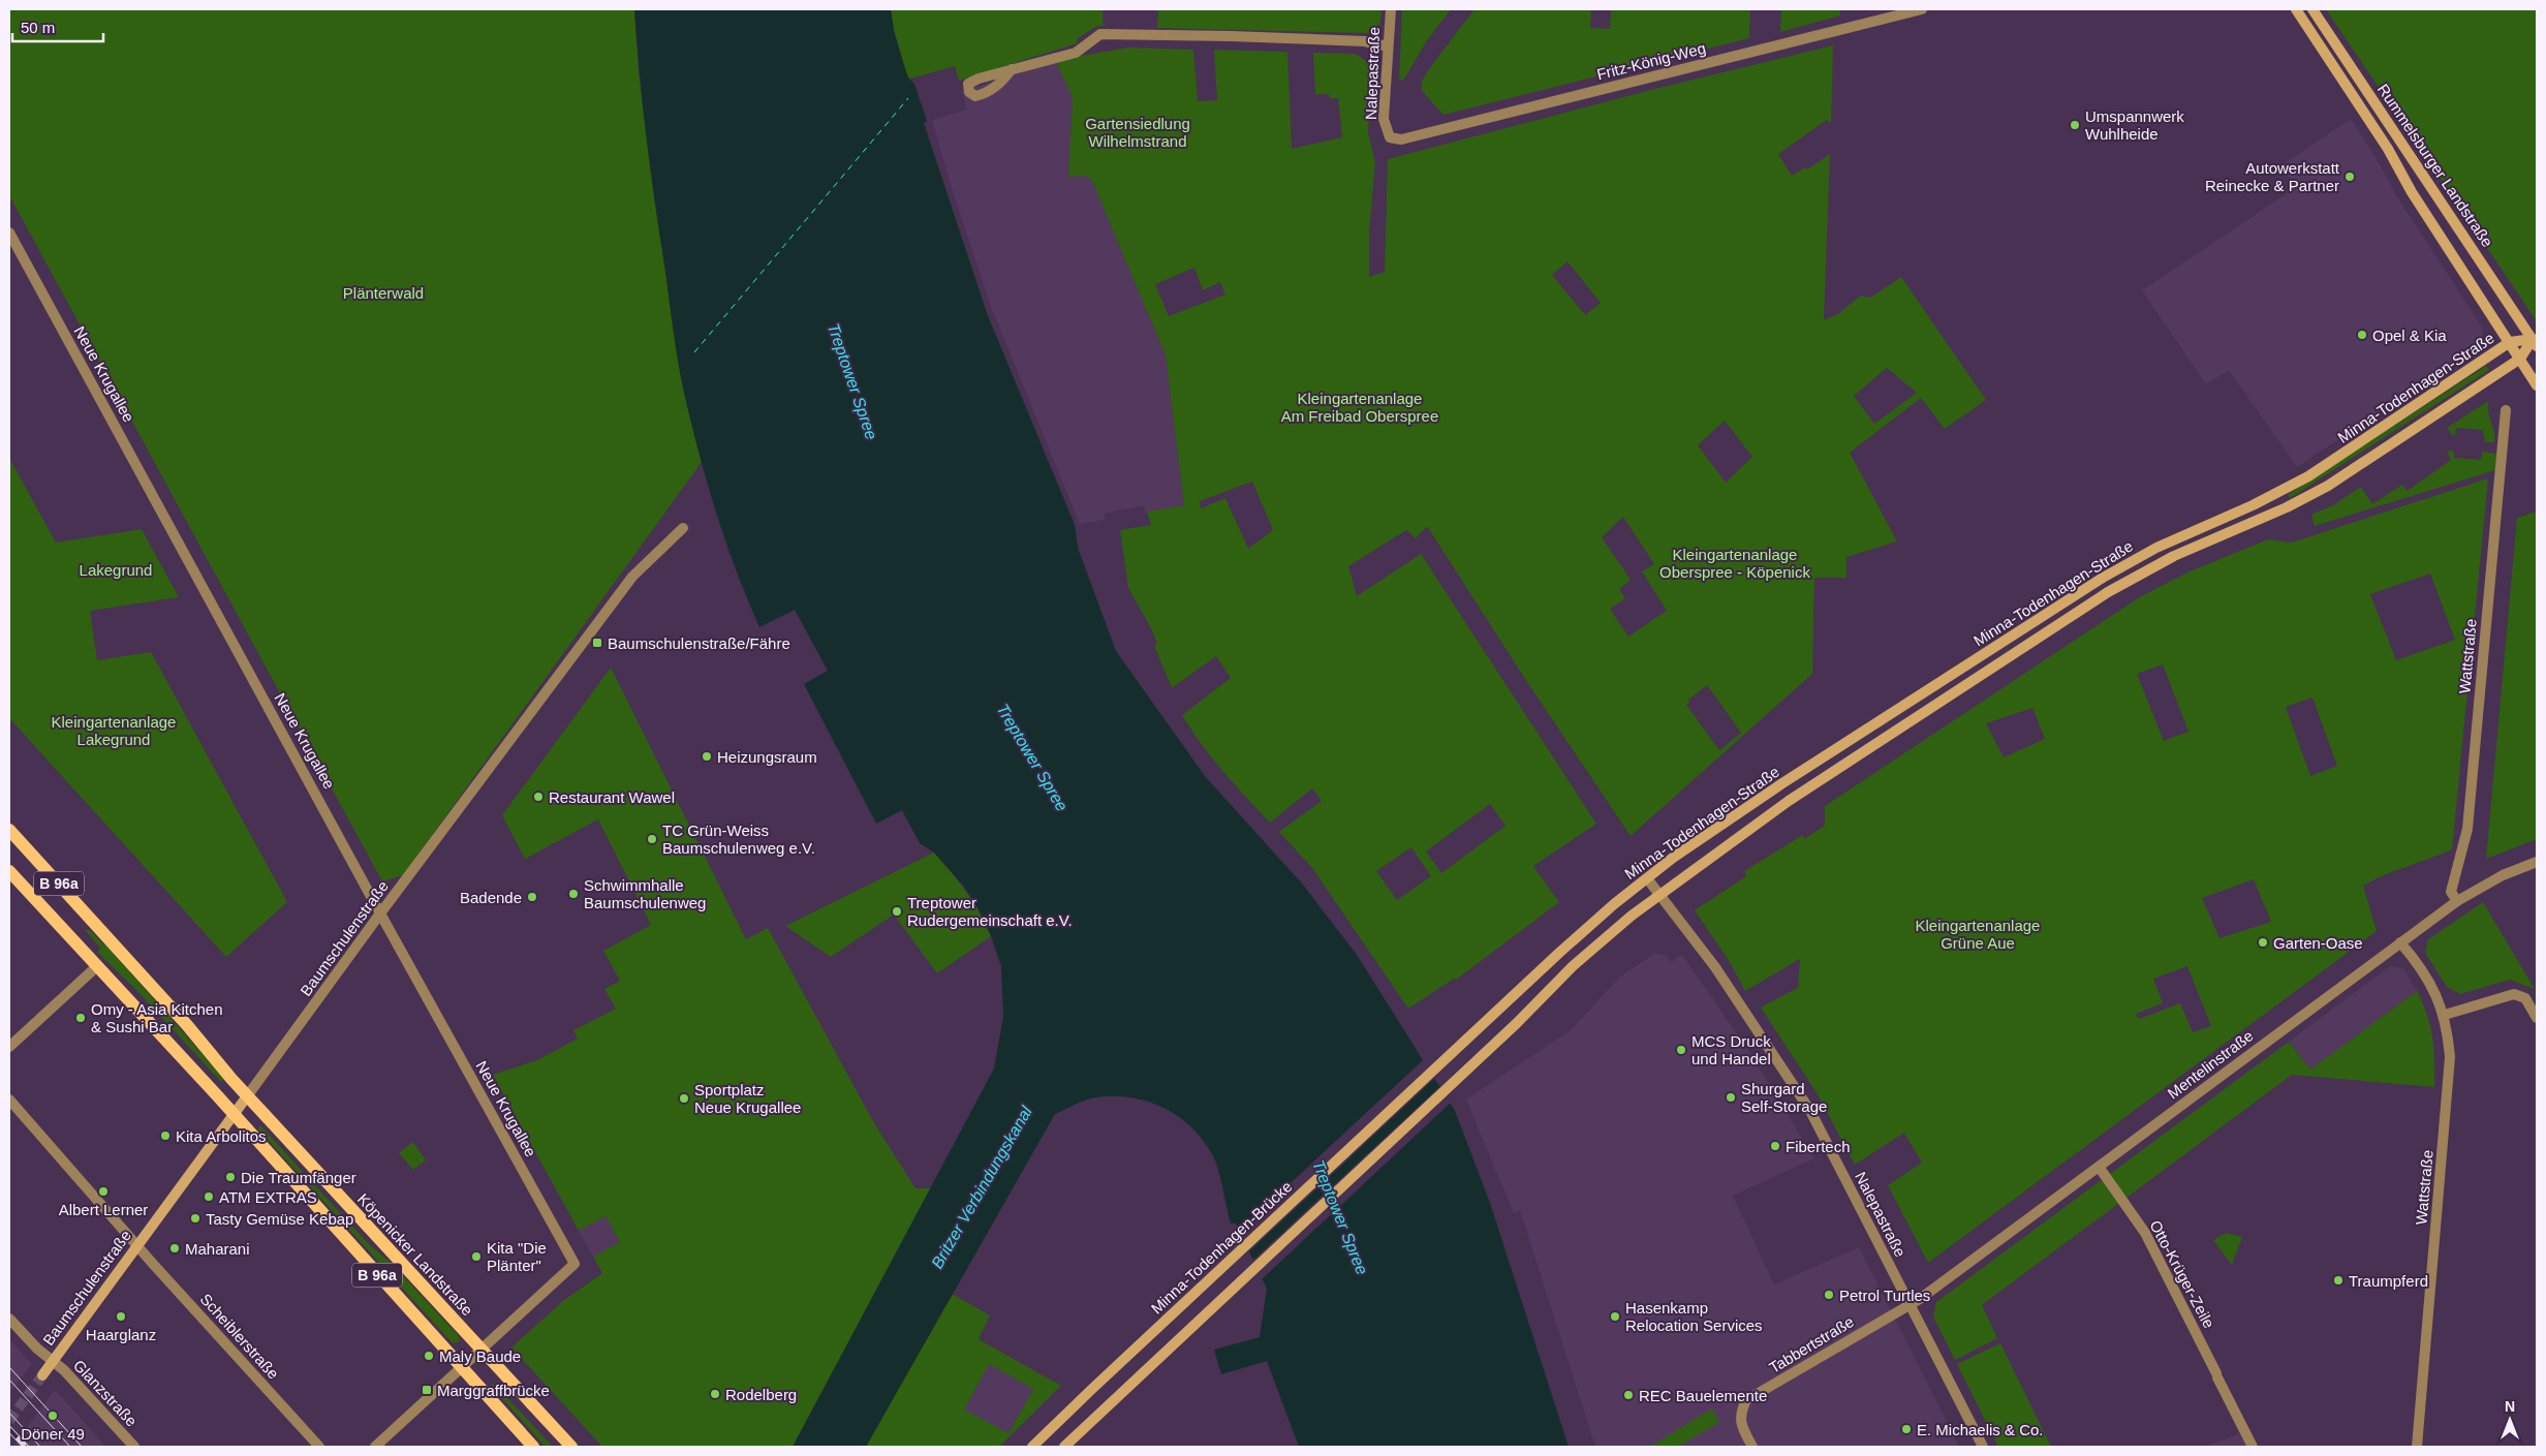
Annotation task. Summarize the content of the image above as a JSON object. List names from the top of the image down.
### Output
{
  "streets": {
    "main road": [
      "Rummelsburger Landstraße",
      "Minna-Todenhagen-Straße",
      "B 96a",
      "Baumschulenstraße",
      "Minna-Todenhagen-Brücke",
      "Köpenicker Landstraße"
    ],
    "street": [
      "Fritz-König-Weg",
      "Nalepastraße",
      "Neue Krugallee",
      "Wattstraße",
      "Mentelinstraße",
      "Otto-Krüger-Zeile",
      "Scheiblerstraße",
      "Tabbertstraße",
      "Glanzstraße"
    ]
  },
  "crossings": [
    ["Fritz-König-Weg", "Nalepastraße"],
    ["Nalepastraße", "Minna-Todenhagen-Straße"],
    ["Nalepastraße", "Mentelinstraße"],
    ["Nalepastraße", "Tabbertstraße"],
    ["Rummelsburger Landstraße", "Minna-Todenhagen-Straße"],
    ["Neue Krugallee", "Baumschulenstraße"],
    ["Neue Krugallee", "Köpenicker Landstraße"],
    ["Minna-Todenhagen-Straße", "Minna-Todenhagen-Brücke"],
    ["Wattstraße", "Mentelinstraße"],
    ["B 96a", "Baumschulenstraße"],
    ["Baumschulenstraße", "Köpenicker Landstraße"],
    ["Baumschulenstraße", "Scheiblerstraße"],
    ["Baumschulenstraße", "Glanzstraße"],
    ["Mentelinstraße", "Otto-Krüger-Zeile"],
    ["Mentelinstraße", "Tabbertstraße"]
  ],
  "water": ["Treptower Spree", "Britzer Verbindungskanal"],
  "parks": [
    "Gartensiedlung Wilhelmstrand",
    "Plänterwald",
    "Kleingartenanlage Am Freibad Oberspree",
    "Kleingartenanlage Oberspree - Köpenick",
    "Lakegrund",
    "Kleingartenanlage Lakegrund",
    "Kleingartenanlage Grüne Aue"
  ],
  "places": {
    "other": [
      "Umspannwerk Wuhlheide",
      "Autowerkstatt Reinecke & Partner",
      "Opel & Kia",
      "Heizungsraum",
      "Restaurant Wawel",
      "TC Grün-Weiss Baumschulenweg e.V.",
      "Schwimmhalle Baumschulenweg",
      "Badende",
      "Treptower Rudergemeinschaft e.V.",
      "Garten-Oase",
      "Omy - Asia Kitchen & Sushi Bar",
      "MCS Druck und Handel",
      "Shurgard Self-Storage",
      "Sportplatz Neue Krugallee",
      "Kita Arbolitos",
      "Fibertech",
      "Die Traumfänger",
      "Albert Lerner",
      "ATM EXTRAS",
      "Tasty Gemüse Kebap",
      "Maharani",
      "Kita \"Die Plänter\"",
      "Traumpferd",
      "Petrol Turtles",
      "Haarglanz",
      "Hasenkamp Relocation Services",
      "Maly Baude",
      "Rodelberg",
      "REC Bauelemente",
      "Döner 49",
      "E. Michaelis & Co."
    ],
    "transit": ["Baumschulenstraße/Fähre", "Marggraffbrücke"]
  },
  "scale_bar": "50 m",
  "north": "top"
}
